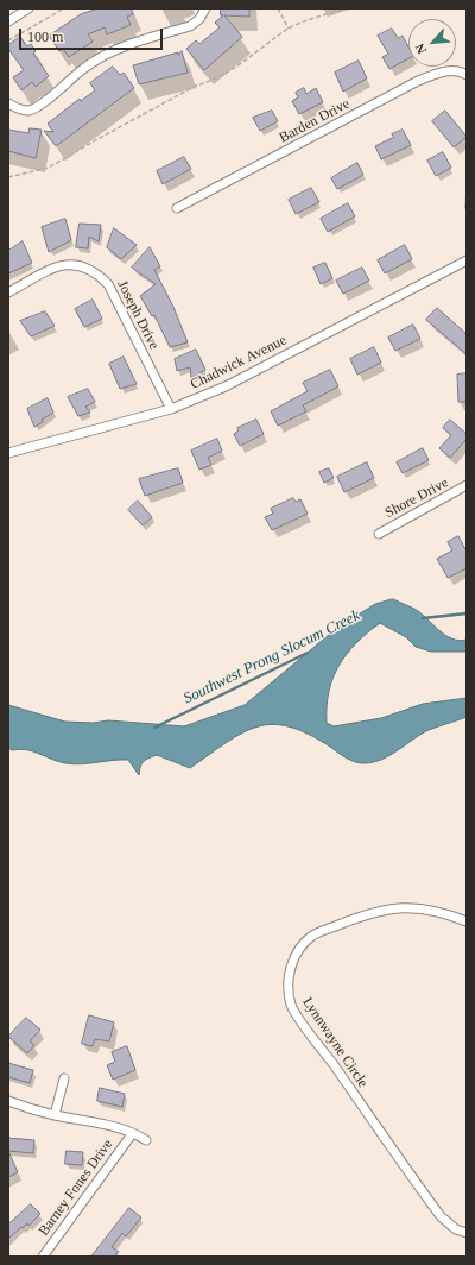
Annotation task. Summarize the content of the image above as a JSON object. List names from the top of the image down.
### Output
{
  "streets": {
    "street": [
      "Barden Drive",
      "Joseph Drive",
      "Chadwick Avenue",
      "Shore Drive",
      "Lynnwayne Circle",
      "Barney Fones Drive"
    ]
  },
  "crossings": [
    ["Joseph Drive", "Chadwick Avenue"]
  ],
  "water": ["Southwest Prong Slocum Creek"],
  "scale_bar": "100 m",
  "north": "bottom left"
}
